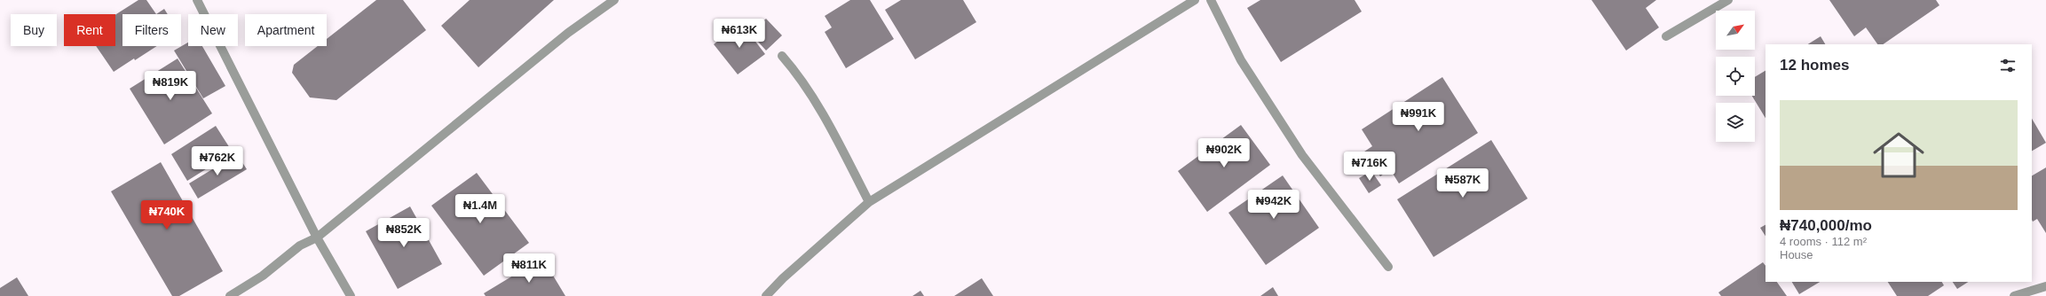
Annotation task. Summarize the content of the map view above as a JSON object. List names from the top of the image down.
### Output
{
  "north": "top right",
  "page": {
    "chip": [
      "Buy",
      "Rent",
      "Filters",
      "New",
      "Apartment"
    ],
    "price": [
      "₦613K",
      "₦819K",
      "₦991K",
      "₦902K",
      "₦762K",
      "₦716K",
      "₦587K",
      "₦942K",
      "₦1.4M",
      "₦740K",
      "₦852K",
      "₦811K"
    ],
    "heading": "12 homes",
    "list": [
      {
        "name": "₦740,000/mo",
        "note": "4 rooms · 112 m² · House"
      }
    ]
  }
}
